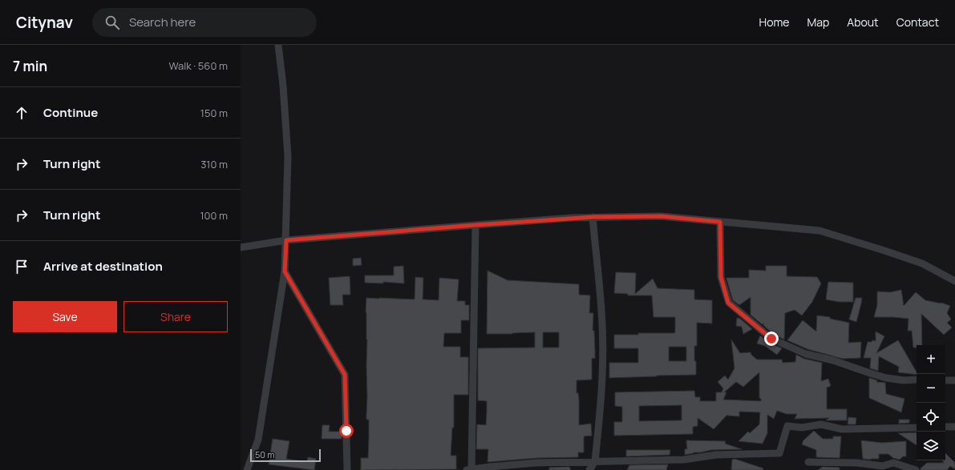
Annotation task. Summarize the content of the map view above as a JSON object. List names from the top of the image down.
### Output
{
  "scale_bar": "50 m",
  "page": {
    "header": "Citynav",
    "search": "Search here",
    "nav": [
      "Home",
      "Map",
      "About",
      "Contact"
    ],
    "heading": ["7 min", "Walk · 560 m"],
    "list": [
      ["Continue", "150 m"],
      ["Turn right", "310 m"],
      ["Turn right", "100 m"],
      "Arrive at destination"
    ],
    "buttons": ["Save", "Share"],
    "map_buttons": ["+", "−"],
    "scale": "50 m"
  }
}
